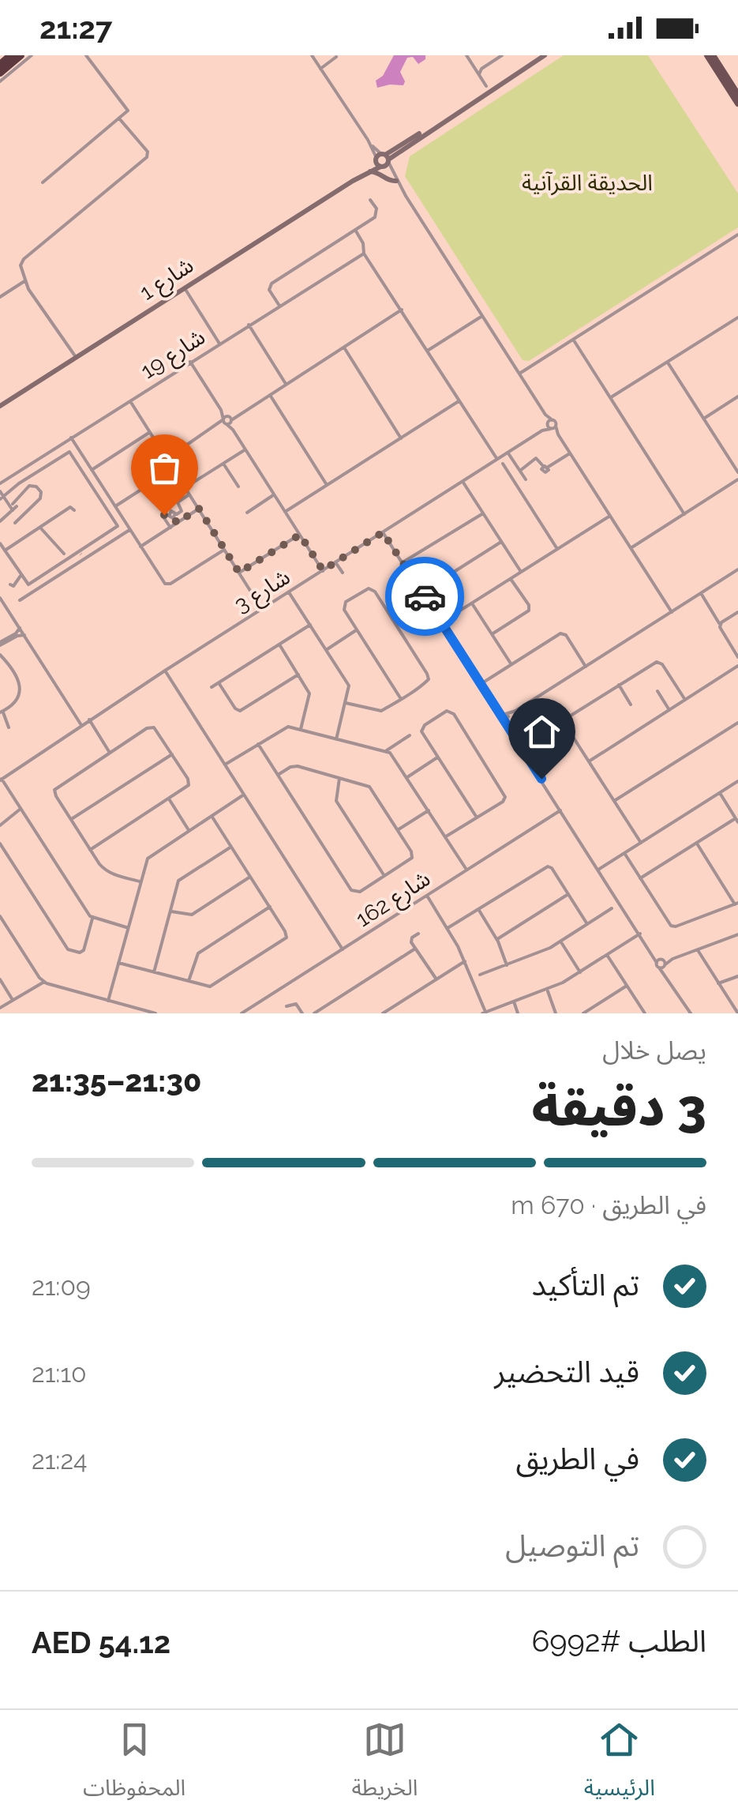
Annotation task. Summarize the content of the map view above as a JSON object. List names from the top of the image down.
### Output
{
  "streets": {
    "street": [
      "شارع 1",
      "شارع 19",
      "شارع 3",
      "شارع 162"
    ]
  },
  "parks": ["الحديقة القرآنية"],
  "page": {
    "status": "21:27",
    "heading": ["3 دقيقة", "يصل خلال", "21:30–21:35"],
    "panel": ["الطلب #6992", "AED 54.12"],
    "bar": "في الطريق · 670 m",
    "list": [
      ["تم التأكيد", "21:09"],
      ["قيد التحضير", "21:10"],
      ["في الطريق", "21:24"],
      "تم التوصيل"
    ],
    "tabs": ["الرئيسية", "الخريطة", "المحفوظات"]
  }
}
